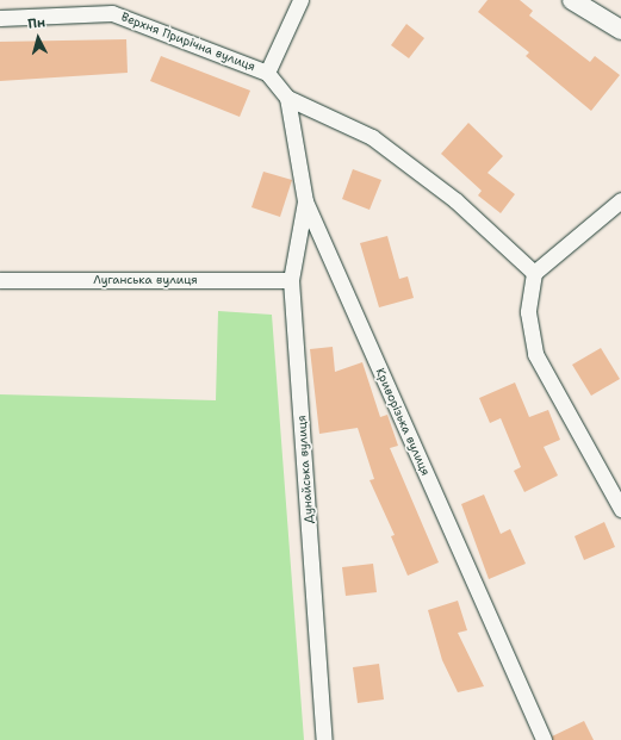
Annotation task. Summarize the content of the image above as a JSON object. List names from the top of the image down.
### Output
{
  "streets": {
    "street": [
      "Верхня Прирічна вулиця",
      "Луганська вулиця",
      "Криворізька вулиця",
      "Дунайська вулиця"
    ]
  },
  "crossings": [
    ["Верхня Прирічна вулиця", "Криворізька вулиця"],
    ["Луганська вулиця", "Дунайська вулиця"],
    ["Криворізька вулиця", "Дунайська вулиця"]
  ],
  "north": "top"
}
